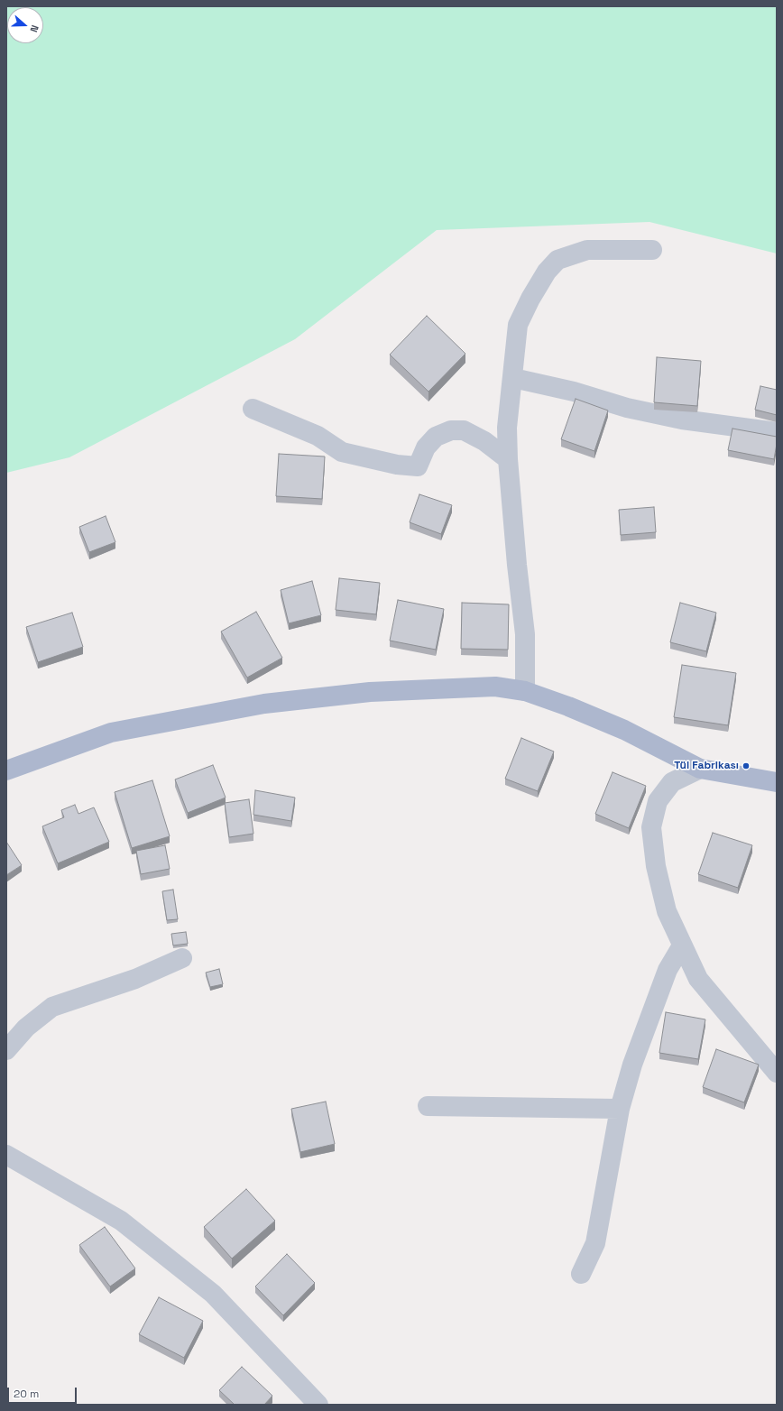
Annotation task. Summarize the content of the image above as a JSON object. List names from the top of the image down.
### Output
{
  "places": ["Tül Fabrikası"],
  "scale_bar": "20 m",
  "north": "right"
}
